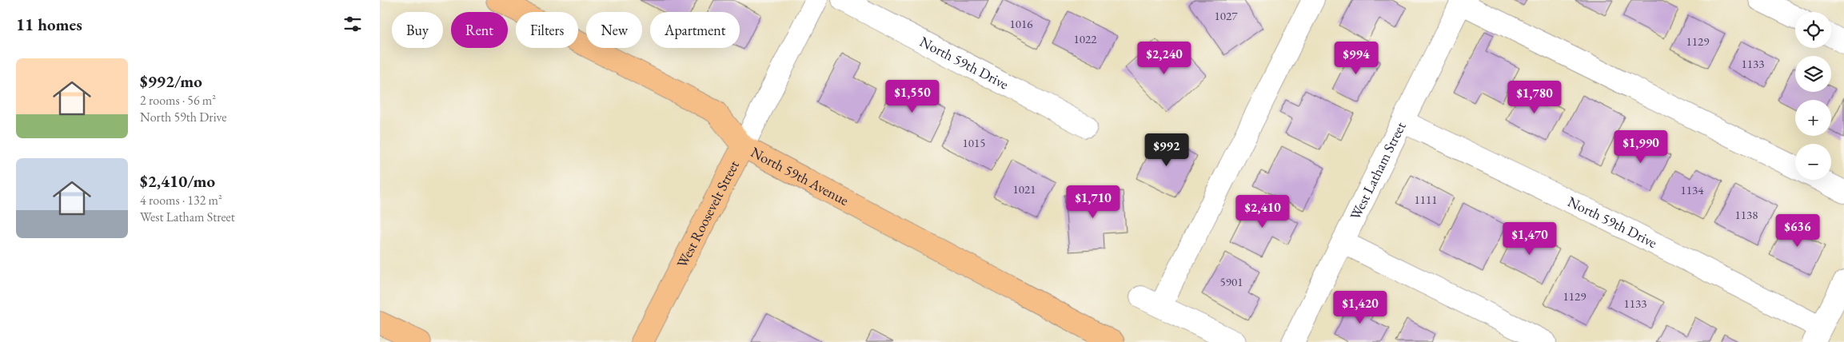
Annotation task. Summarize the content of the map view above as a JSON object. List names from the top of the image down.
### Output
{
  "streets": {
    "main road": ["North 59th Avenue", "West Roosevelt Street"],
    "street": ["North 59th Drive", "West Latham Street"]
  },
  "crossings": [
    ["North 59th Drive", "West Latham Street"],
    ["North 59th Avenue", "West Roosevelt Street"]
  ],
  "house_numbers": [
    "1027",
    "1016",
    "1022",
    "1129",
    "1133",
    "1015",
    "1021",
    "1134",
    "1111",
    "1138",
    "5901",
    "1129",
    "1133"
  ],
  "page": {
    "heading": "11 homes",
    "map_buttons": ["+", "−"],
    "chip": [
      "Buy",
      "Rent",
      "Filters",
      "New",
      "Apartment"
    ],
    "price": [
      "$2,240",
      "$994",
      "$1,550",
      "$1,780",
      "$1,990",
      "$992",
      "$1,710",
      "$2,410",
      "$636",
      "$1,470",
      "$1,420"
    ],
    "list": [
      {
        "name": "$992/mo",
        "note": "2 rooms · 56 m² · North 59th Drive"
      },
      {
        "name": "$2,410/mo",
        "note": "4 rooms · 132 m² · West Latham Street"
      }
    ]
  }
}
